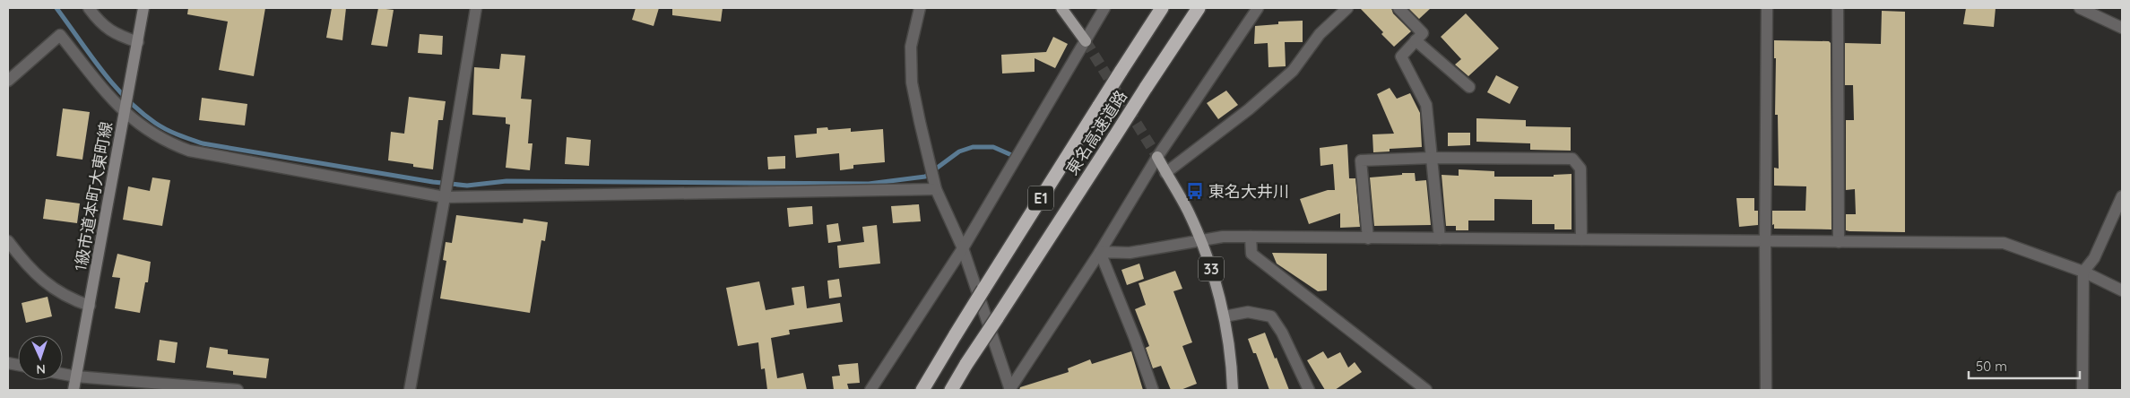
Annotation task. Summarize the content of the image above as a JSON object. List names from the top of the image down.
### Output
{
  "streets": {
    "highway": ["東名高速道路", "E1"],
    "main road": ["33"],
    "street": ["1級市道本町大東町線"]
  },
  "places": {
    "bus stop": ["東名大井川"]
  },
  "scale_bar": "50 m",
  "north": "bottom"
}
